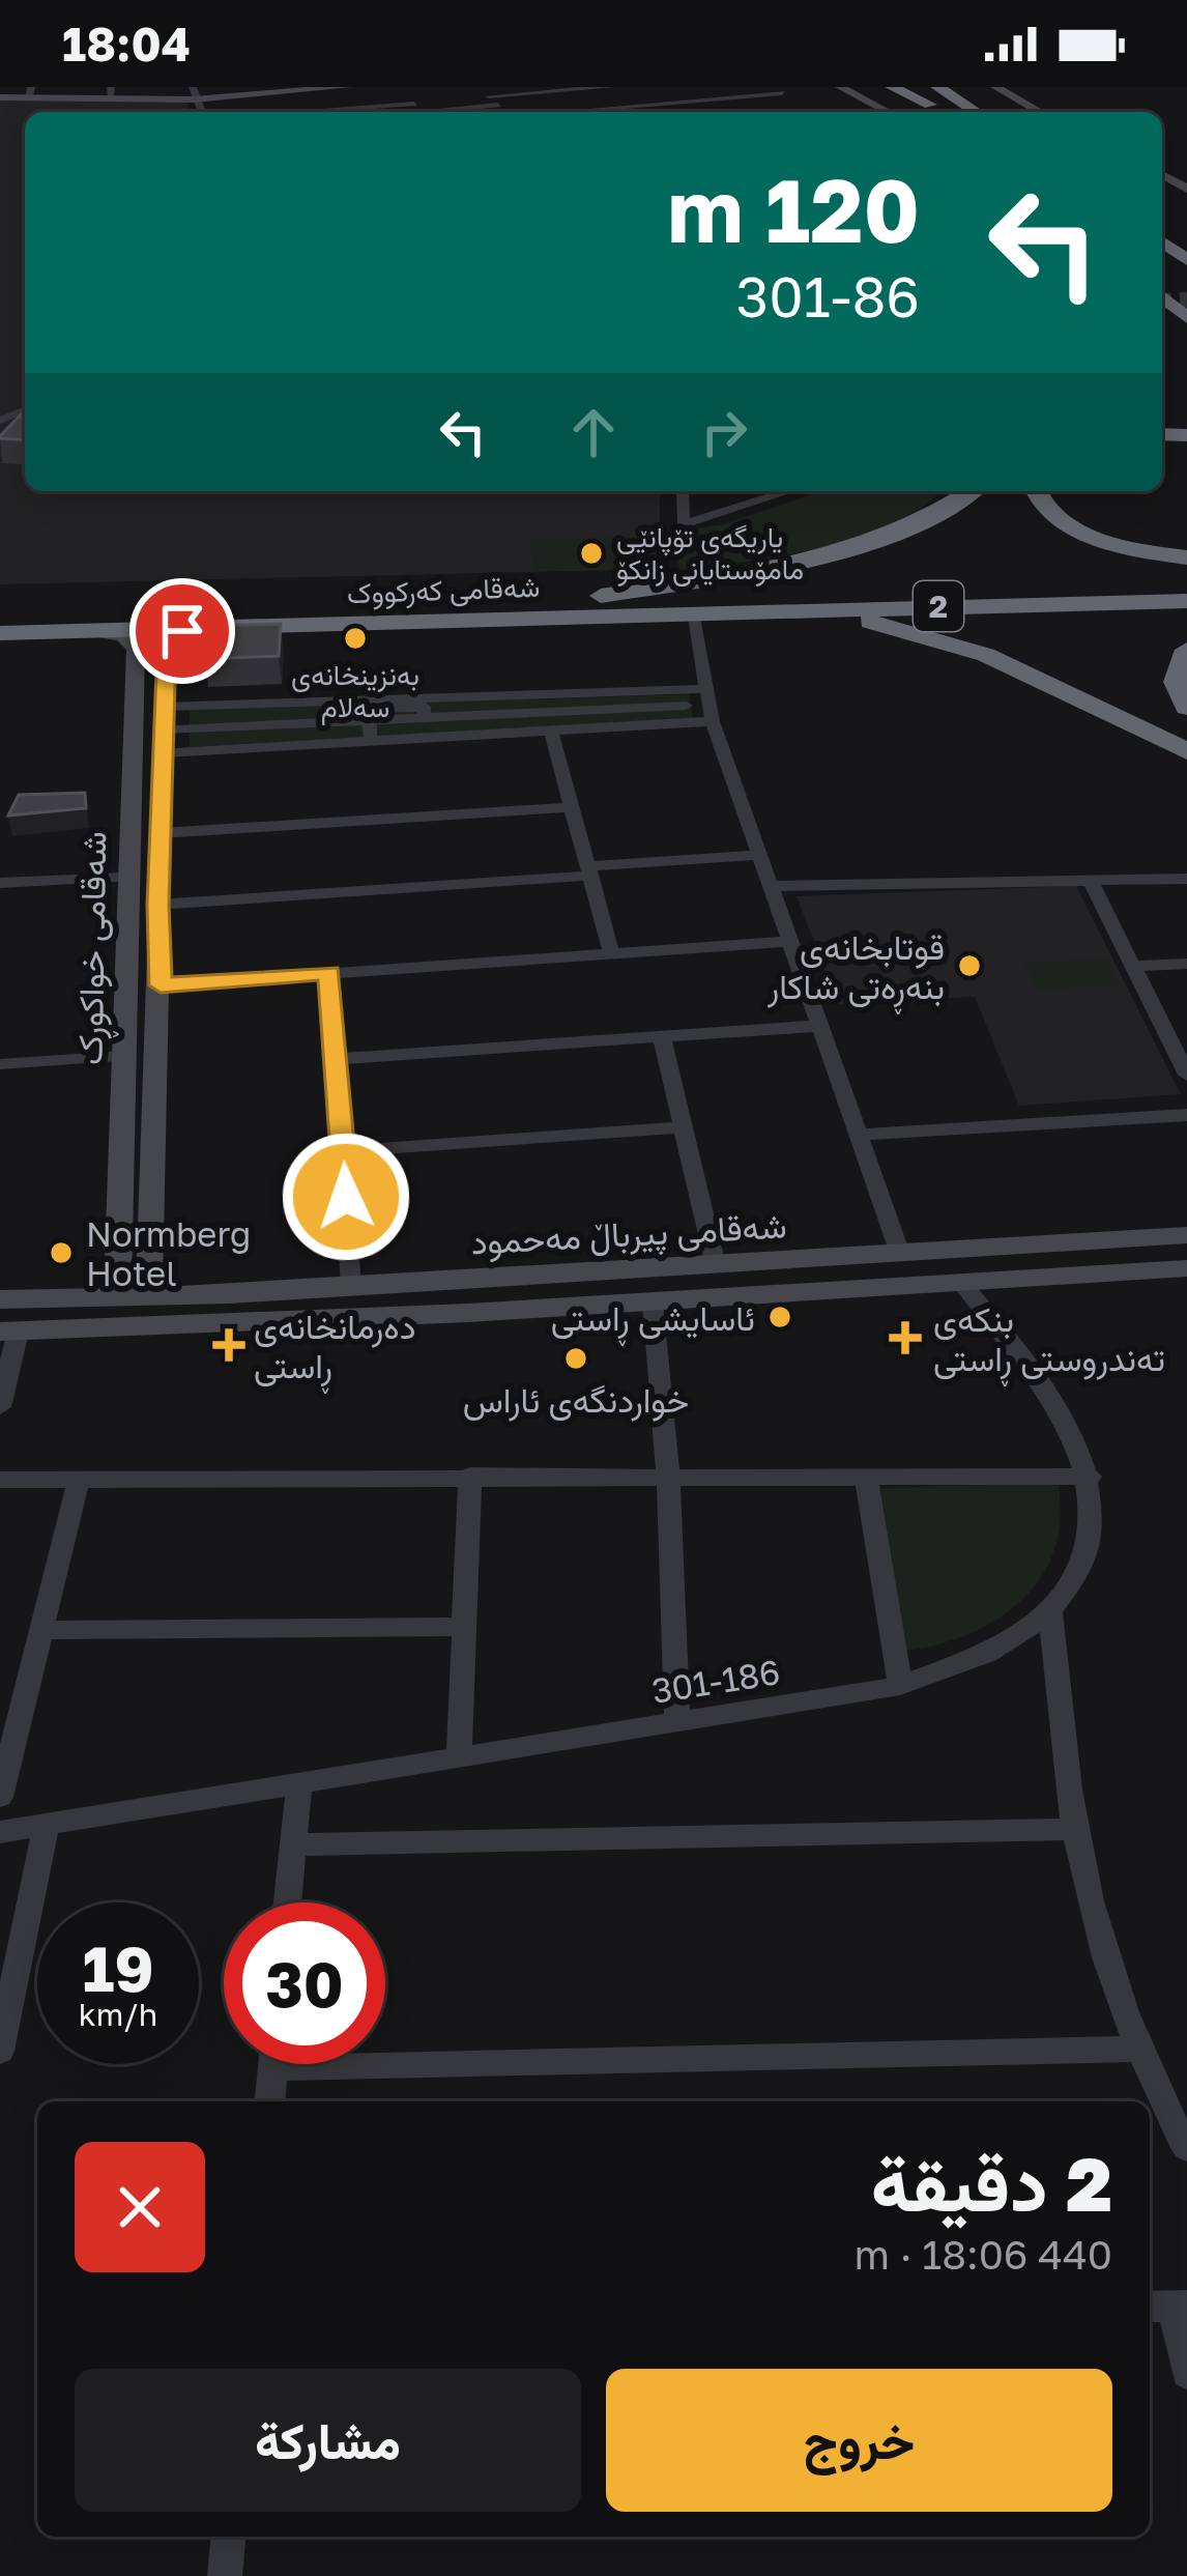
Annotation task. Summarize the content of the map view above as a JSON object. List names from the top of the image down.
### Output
{
  "streets": {
    "highway": ["شەقامی کەرکووک", "2"],
    "main road": ["شەقامی خواکوڕک", "شەقامی پیرباڵ مەحمود"],
    "street": ["301-186"]
  },
  "crossings": [
    ["شەقامی کەرکووک", "شەقامی خواکوڕک"],
    ["شەقامی خواکوڕک", "شەقامی پیرباڵ مەحمود"],
    ["شەقامی پیرباڵ مەحمود", "301-186"]
  ],
  "places": {
    "other": [
      "یاریگەی تۆپانێی مامۆستایانی زانکۆ",
      "بەنزینخانەی سەلام",
      "قوتابخانەی بنەڕەتی شاکار",
      "Normberg Hotel",
      "ئاسایشی ڕاستی",
      "خواردنگەی ئاراس"
    ],
    "health": ["بنکەی تەندروستی ڕاستی", "دەرمانخانەی ڕاستی"]
  },
  "page": {
    "status": "18:04",
    "turn": ["120 m", "301-86"],
    "speed": "19 km/h",
    "limit": "30",
    "heading": ["2 دقيقة", "440 m · 18:06"],
    "buttons": ["خروج", "مشاركة"]
  }
}
